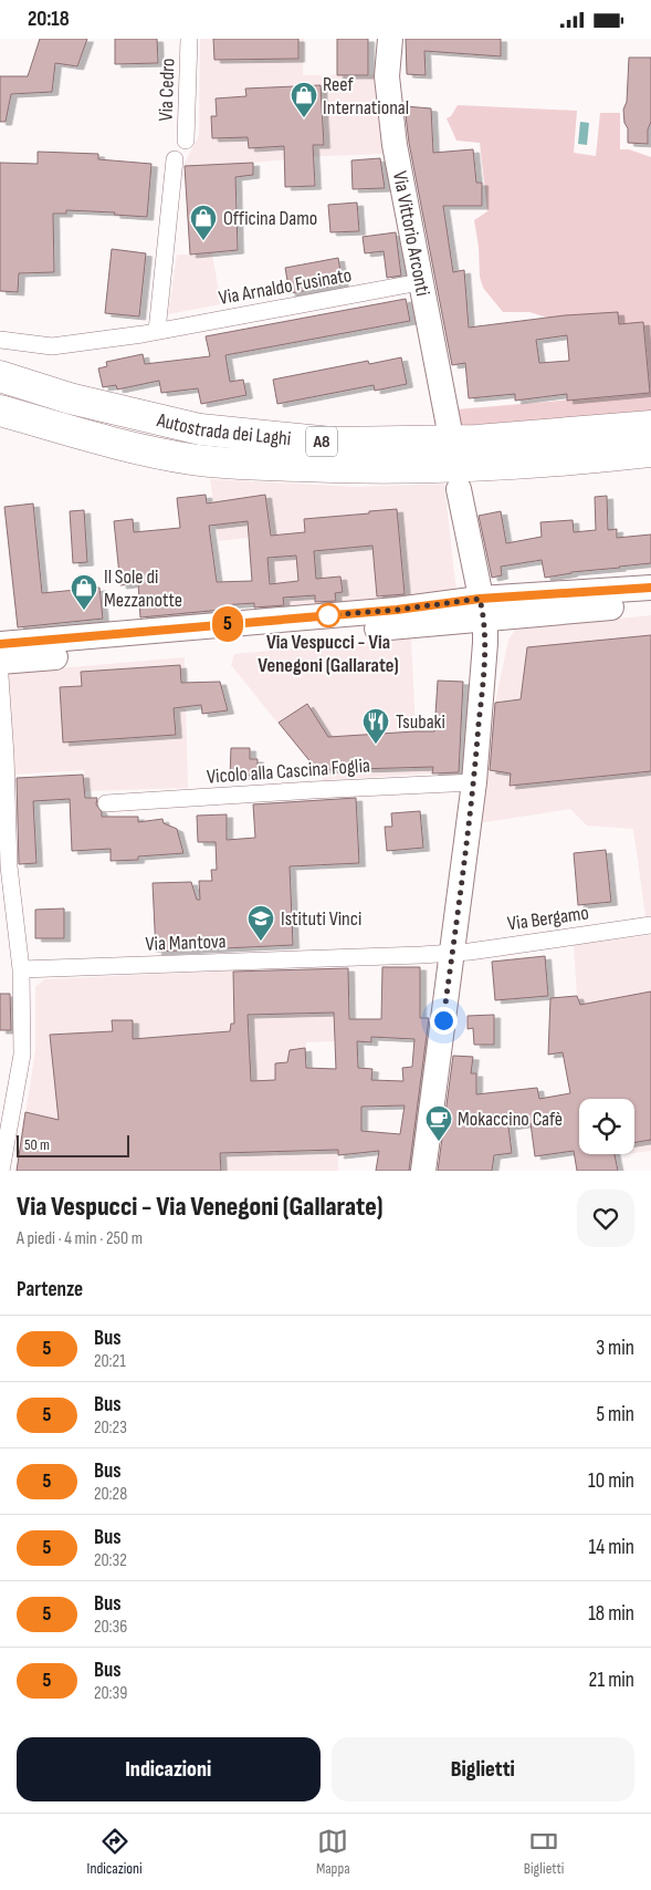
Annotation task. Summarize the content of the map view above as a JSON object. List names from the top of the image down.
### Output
{
  "streets": {
    "highway": ["Autostrada dei Laghi", "A8"],
    "main road": ["Via Vittorio Arconti"],
    "street": [
      "Via Cedro",
      "Via Arnaldo Fusinato",
      "Vicolo alla Cascina Foglia",
      "Via Bergamo",
      "Via Mantova"
    ]
  },
  "crossings": [
    ["Via Vittorio Arconti", "Via Arnaldo Fusinato"],
    ["Via Bergamo", "Via Mantova"]
  ],
  "places": {
    "shop": ["Reef International", "Officina Damo", "Il Sole di Mezzanotte"],
    "other": ["Via Vespucci - Via Venegoni (Gallarate)"],
    "restaurant": ["Tsubaki"],
    "school or university": ["Istituti Vinci"],
    "cafe": ["Mokaccino Cafè"]
  },
  "lines": ["bus line 5"],
  "scale_bar": "50 m",
  "page": {
    "status": "20:18",
    "on_map": "5",
    "scale": "50 m",
    "heading": [
      ["Via Vespucci - Via Venegoni (Gallarate)", "A piedi · 4 min · 250 m"],
      "Partenze"
    ],
    "list": [
      {
        "mark": "5",
        "name": "Bus",
        "note": "20:21",
        "value": "3 min"
      },
      {
        "mark": "5",
        "name": "Bus",
        "note": "20:23",
        "value": "5 min"
      },
      {
        "mark": "5",
        "name": "Bus",
        "note": "20:28",
        "value": "10 min"
      },
      {
        "mark": "5",
        "name": "Bus",
        "note": "20:32",
        "value": "14 min"
      },
      {
        "mark": "5",
        "name": "Bus",
        "note": "20:36",
        "value": "18 min"
      },
      {
        "mark": "5",
        "name": "Bus",
        "note": "20:39",
        "value": "21 min"
      }
    ],
    "buttons": ["Indicazioni", "Biglietti"],
    "tabs": ["Indicazioni", "Mappa", "Biglietti"]
  }
}
